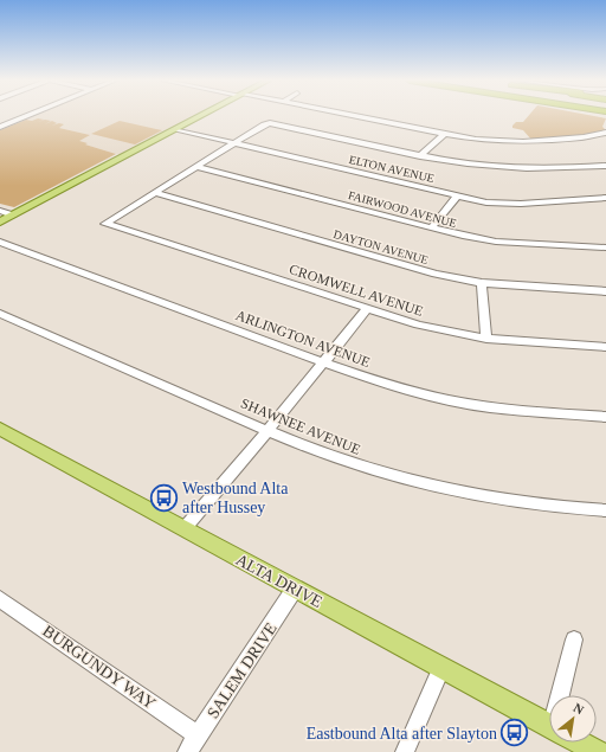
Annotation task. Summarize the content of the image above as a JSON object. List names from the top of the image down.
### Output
{
  "streets": {
    "main road": ["ALTA DRIVE"],
    "street": [
      "ELTON AVENUE",
      "FAIRWOOD AVENUE",
      "DAYTON AVENUE",
      "CROMWELL AVENUE",
      "ARLINGTON AVENUE",
      "SHAWNEE AVENUE",
      "BURGUNDY WAY",
      "SALEM DRIVE"
    ]
  },
  "crossings": [
    ["DAYTON AVENUE", "CROMWELL AVENUE"],
    ["ALTA DRIVE", "SALEM DRIVE"],
    ["BURGUNDY WAY", "SALEM DRIVE"]
  ],
  "places": {
    "bus stop": ["Westbound Alta after Hussey", "Eastbound Alta after Slayton"]
  },
  "north": "top right"
}
